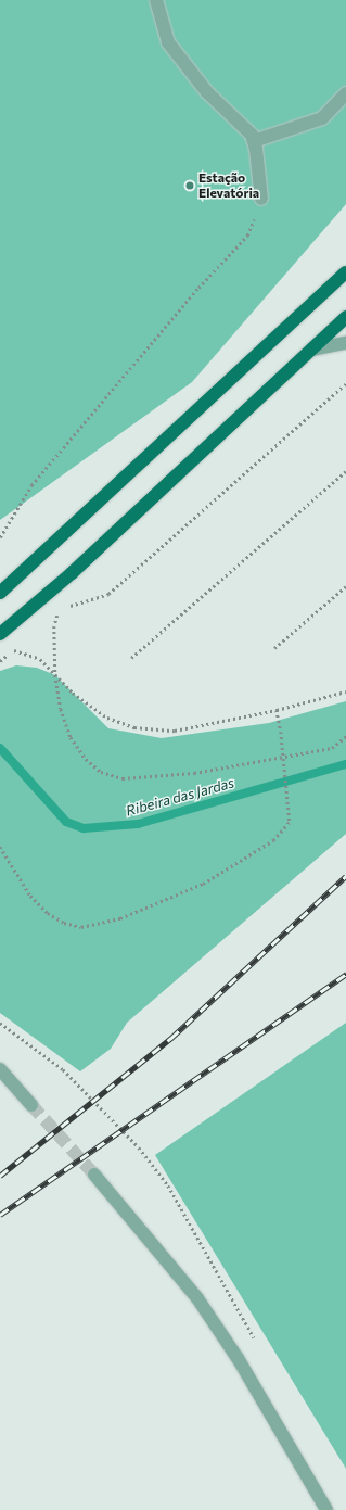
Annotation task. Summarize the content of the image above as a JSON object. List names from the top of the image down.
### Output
{
  "water": ["Ribeira das Jardas"],
  "places": ["Estação Elevatória"]
}
